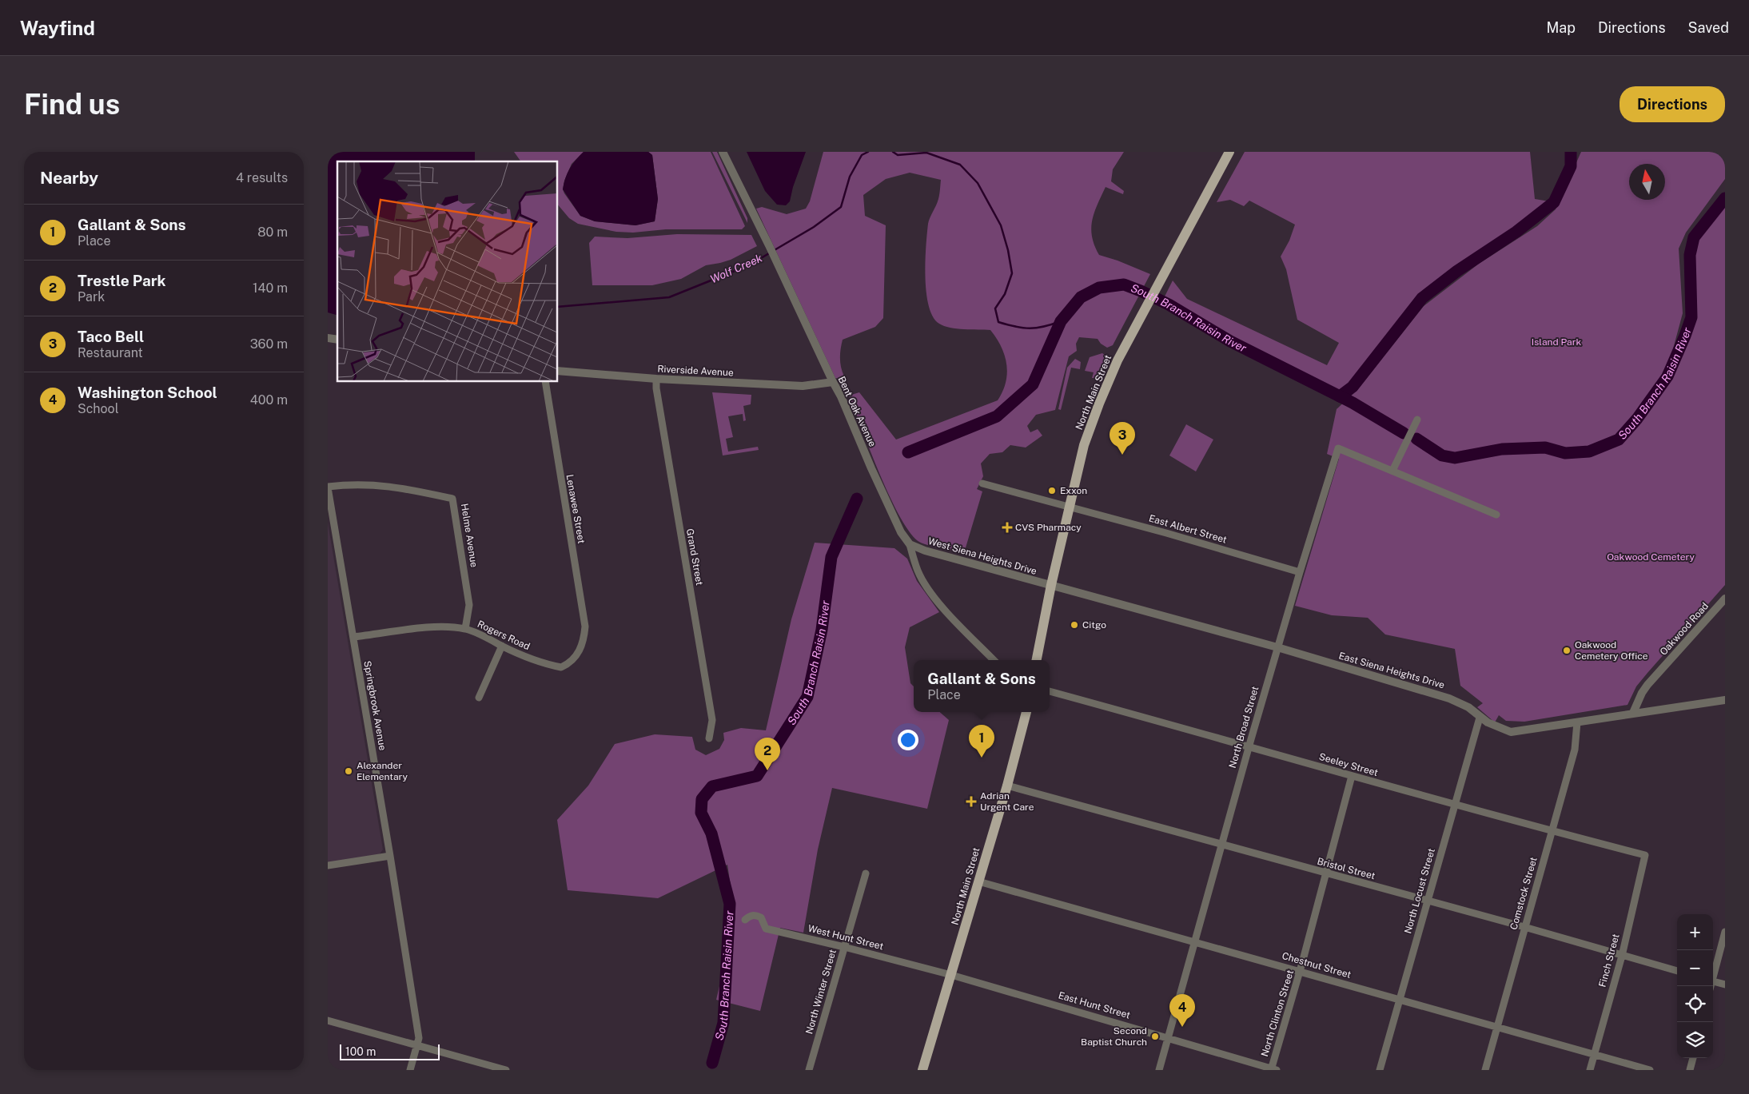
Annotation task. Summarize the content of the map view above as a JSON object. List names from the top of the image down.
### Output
{
  "streets": {
    "main road": ["North Main Street"],
    "street": [
      "Riverside Avenue",
      "Bent Oak Avenue",
      "Lenawee Street",
      "East Albert Street",
      "Helme Avenue",
      "West Siena Heights Drive",
      "Grand Street",
      "Oakwood Road",
      "Rogers Road",
      "East Siena Heights Drive",
      "Springbrook Avenue",
      "North Broad Street",
      "Seeley Street",
      "Bristol Street",
      "North Locust Street",
      "Comstock Street",
      "West Hunt Street",
      "Finch Street",
      "Chestnut Street",
      "North Winter Street",
      "East Hunt Street",
      "North Clinton Street"
    ]
  },
  "crossings": [
    ["Riverside Avenue", "Bent Oak Avenue"],
    ["Riverside Avenue", "Grand Street"],
    ["North Main Street", "East Albert Street"],
    ["North Main Street", "West Siena Heights Drive"],
    ["North Main Street", "East Siena Heights Drive"],
    ["North Main Street", "Bristol Street"],
    ["North Main Street", "West Hunt Street"],
    ["North Main Street", "Chestnut Street"],
    ["North Main Street", "East Hunt Street"],
    ["Bent Oak Avenue", "West Siena Heights Drive"],
    ["Lenawee Street", "Rogers Road"],
    ["East Albert Street", "North Broad Street"],
    ["Helme Avenue", "Rogers Road"],
    ["Helme Avenue", "Springbrook Avenue"],
    ["West Siena Heights Drive", "East Siena Heights Drive"],
    ["Oakwood Road", "East Siena Heights Drive"],
    ["Rogers Road", "Springbrook Avenue"],
    ["East Siena Heights Drive", "North Broad Street"],
    ["East Siena Heights Drive", "North Locust Street"],
    ["East Siena Heights Drive", "Comstock Street"],
    ["North Broad Street", "Seeley Street"],
    ["North Broad Street", "Bristol Street"],
    ["North Broad Street", "Chestnut Street"],
    ["North Broad Street", "East Hunt Street"],
    ["Seeley Street", "North Locust Street"],
    ["Seeley Street", "Comstock Street"],
    ["Seeley Street", "Finch Street"],
    ["Seeley Street", "North Clinton Street"],
    ["Bristol Street", "North Locust Street"],
    ["Bristol Street", "Comstock Street"],
    ["Bristol Street", "Finch Street"],
    ["Bristol Street", "North Clinton Street"],
    ["North Locust Street", "Chestnut Street"],
    ["Comstock Street", "Chestnut Street"],
    ["West Hunt Street", "North Winter Street"],
    ["West Hunt Street", "East Hunt Street"],
    ["Finch Street", "Chestnut Street"],
    ["Chestnut Street", "North Clinton Street"],
    ["East Hunt Street", "North Clinton Street"]
  ],
  "water": ["Wolf Creek", "South Branch Raisin River"],
  "parks": ["Island Park", "Oakwood Cemetery"],
  "places": {
    "other": [
      "Exxon",
      "Citgo",
      "Oakwood Cemetery Office",
      "Alexander Elementary",
      "Second Baptist Church"
    ],
    "health": ["CVS Pharmacy", "Adrian Urgent Care"]
  },
  "scale_bar": "100 m",
  "north": "top",
  "page": {
    "header": "Wayfind",
    "nav": ["Map", "Directions", "Saved"],
    "buttons": "Directions",
    "title": "Find us",
    "heading": ["Nearby", "4 results"],
    "list": [
      {
        "mark": "1",
        "name": "Gallant & Sons",
        "note": "Place",
        "value": "80 m"
      },
      {
        "mark": "2",
        "name": "Trestle Park",
        "note": "Park",
        "value": "140 m"
      },
      {
        "mark": "3",
        "name": "Taco Bell",
        "note": "Restaurant",
        "value": "360 m"
      },
      {
        "mark": "4",
        "name": "Washington School",
        "note": "School",
        "value": "400 m"
      }
    ],
    "pins": [
      "3",
      "1",
      "2",
      "4"
    ],
    "popup": ["Gallant & Sons", "Place"],
    "map_buttons": ["+", "−"],
    "scale": "100 m"
  }
}
